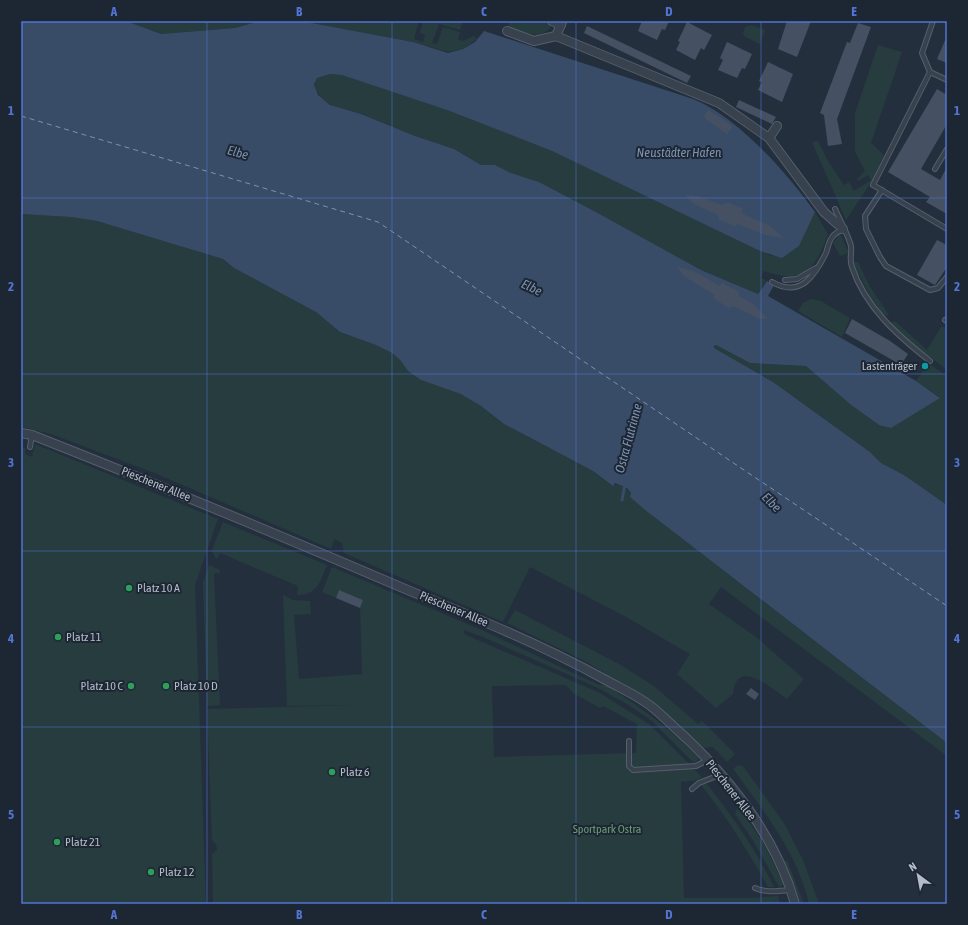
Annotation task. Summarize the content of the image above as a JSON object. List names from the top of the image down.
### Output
{
  "streets": {
    "street": ["Pieschener Allee"]
  },
  "water": ["Elbe", "Neustädter Hafen", "Ostra Flutrinne"],
  "parks": ["Sportpark Ostra"],
  "places": [
    "Lastenträger",
    "Platz 10 A",
    "Platz 11",
    "Platz 10 C",
    "Platz 10 D",
    "Platz 6",
    "Platz 21",
    "Platz 12"
  ],
  "north": "top left",
  "grid": {
    "columns": [
      "A",
      "B",
      "C",
      "D",
      "E"
    ],
    "rows": [
      "1",
      "2",
      "3",
      "4",
      "5"
    ]
  }
}
